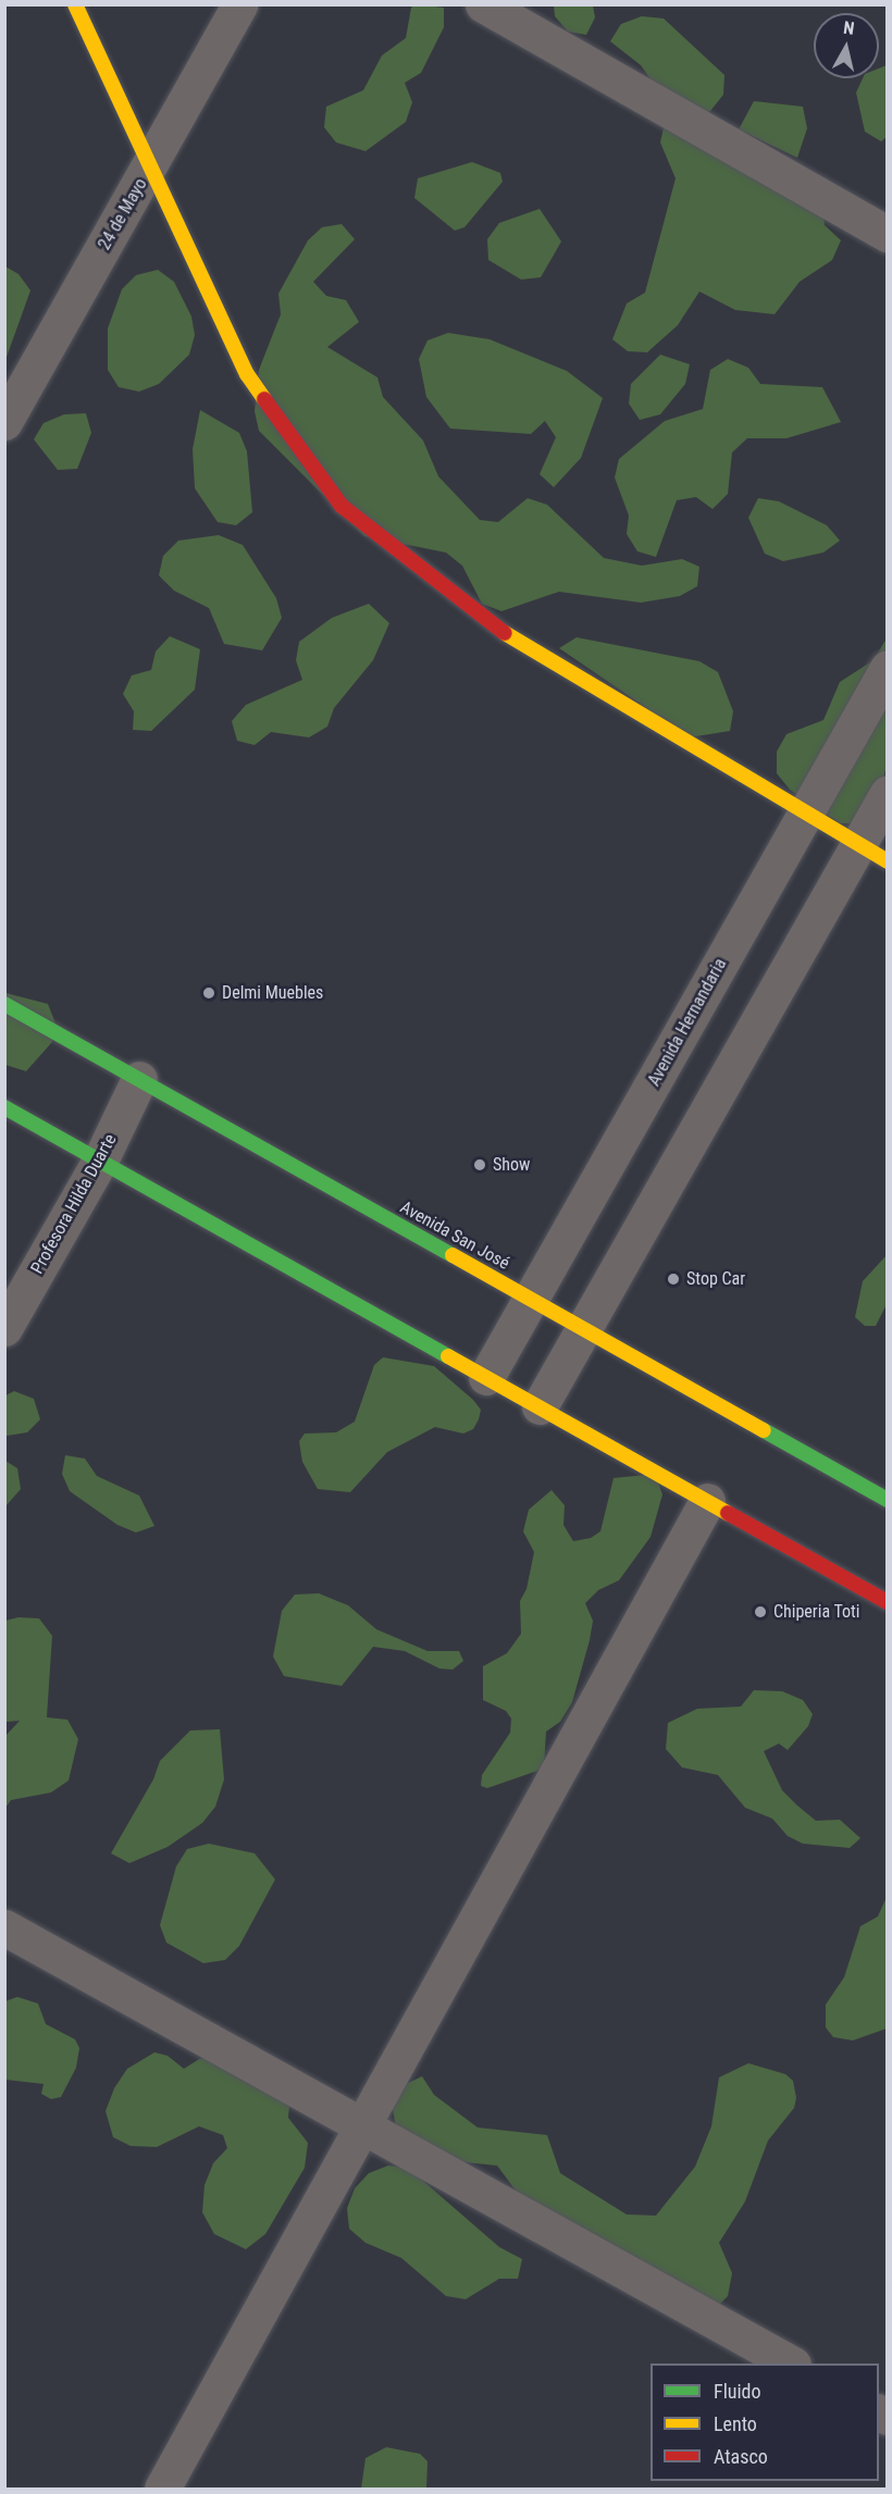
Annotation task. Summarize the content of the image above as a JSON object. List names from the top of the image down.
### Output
{
  "streets": {
    "street": [
      "24 de Mayo",
      "Avenida Hernandaria",
      "Profesora Hilda Duarte",
      "Avenida San José"
    ]
  },
  "crossings": [
    ["Avenida Hernandaria", "Avenida San José"],
    ["Profesora Hilda Duarte", "Avenida San José"]
  ],
  "places": [
    "Delmi Muebles",
    "Show",
    "Stop Car",
    "Chiperia Toti"
  ],
  "legend": ["Fluido", "Lento", "Atasco"],
  "north": "top"
}
